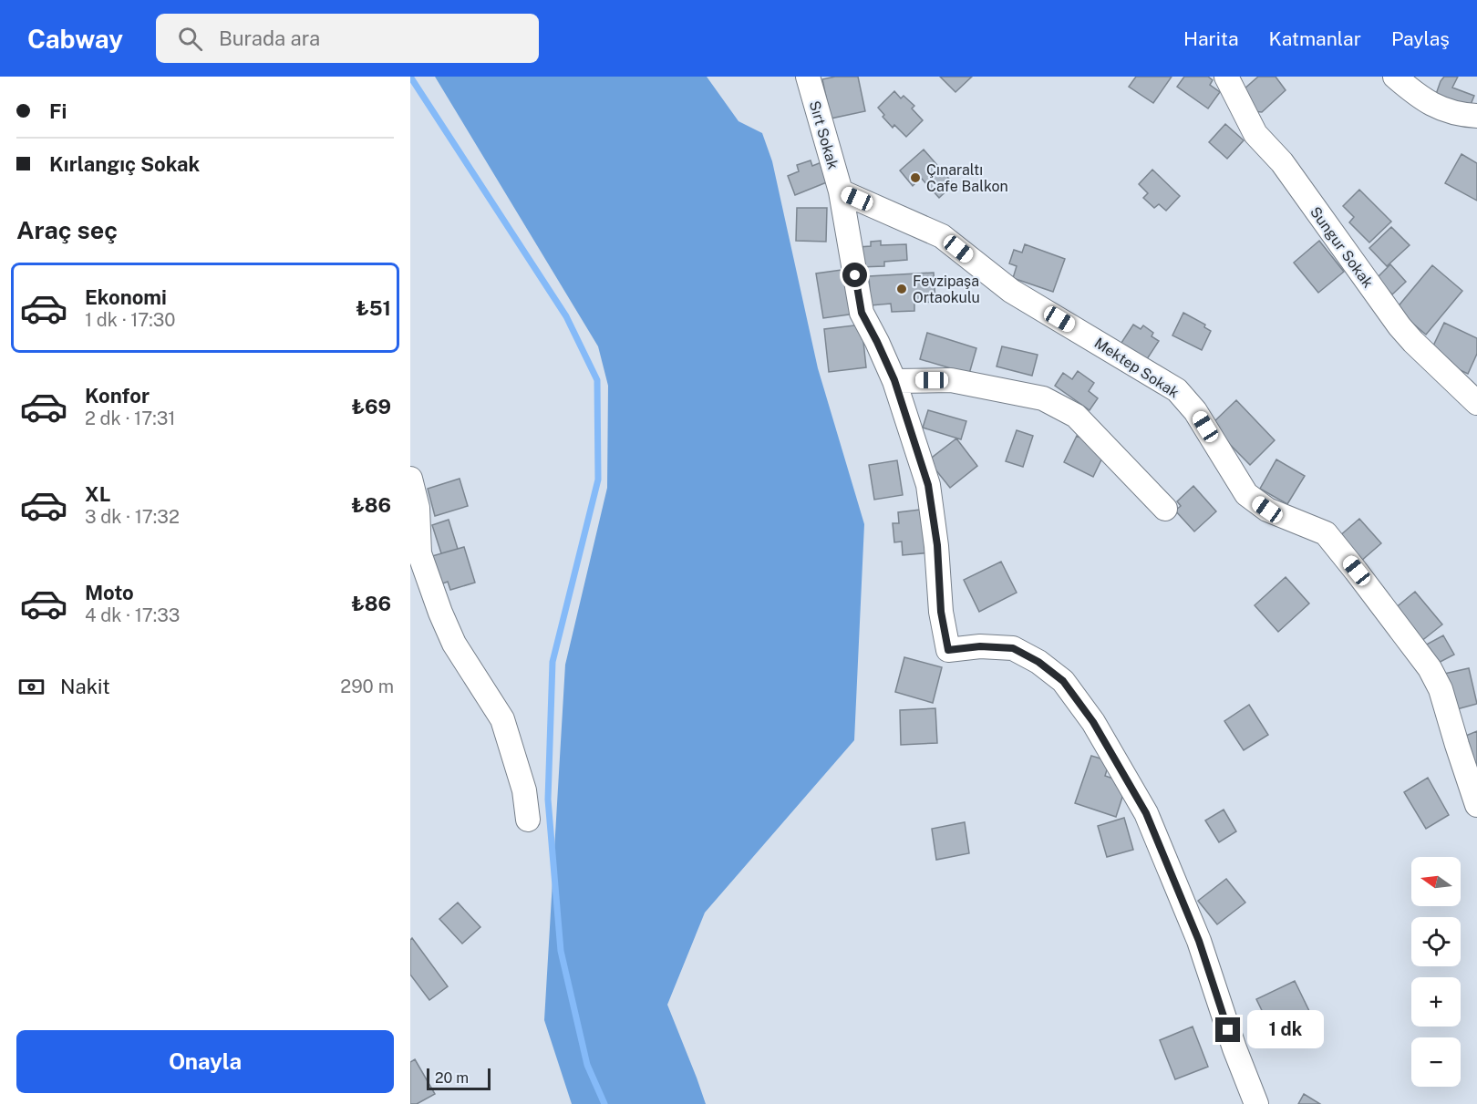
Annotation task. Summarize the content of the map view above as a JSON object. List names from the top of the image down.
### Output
{
  "streets": {
    "street": ["Sırt Sokak", "Sungur Sokak", "Mektep Sokak"]
  },
  "crossings": [
    ["Sırt Sokak", "Mektep Sokak"]
  ],
  "places": ["Çınaraltı Cafe Balkon", "Fevzipaşa Ortaokulu"],
  "scale_bar": "20 m",
  "north": "left",
  "page": {
    "header": "Cabway",
    "search": "Burada ara",
    "nav": ["Harita", "Katmanlar", "Paylaş"],
    "banner": ["Fi", "Kırlangıç Sokak"],
    "heading": "Araç seç",
    "list": [
      {
        "name": "Ekonomi",
        "note": "1 dk · 17:30",
        "value": "₺51"
      },
      {
        "name": "Konfor",
        "note": "2 dk · 17:31",
        "value": "₺69"
      },
      {
        "name": "XL",
        "note": "3 dk · 17:32",
        "value": "₺86"
      },
      {
        "name": "Moto",
        "note": "4 dk · 17:33",
        "value": "₺86"
      }
    ],
    "pay": ["Nakit", "290 m"],
    "map_buttons": ["+", "−"],
    "bubble": "1 dk",
    "buttons": "Onayla",
    "scale": "20 m"
  }
}
